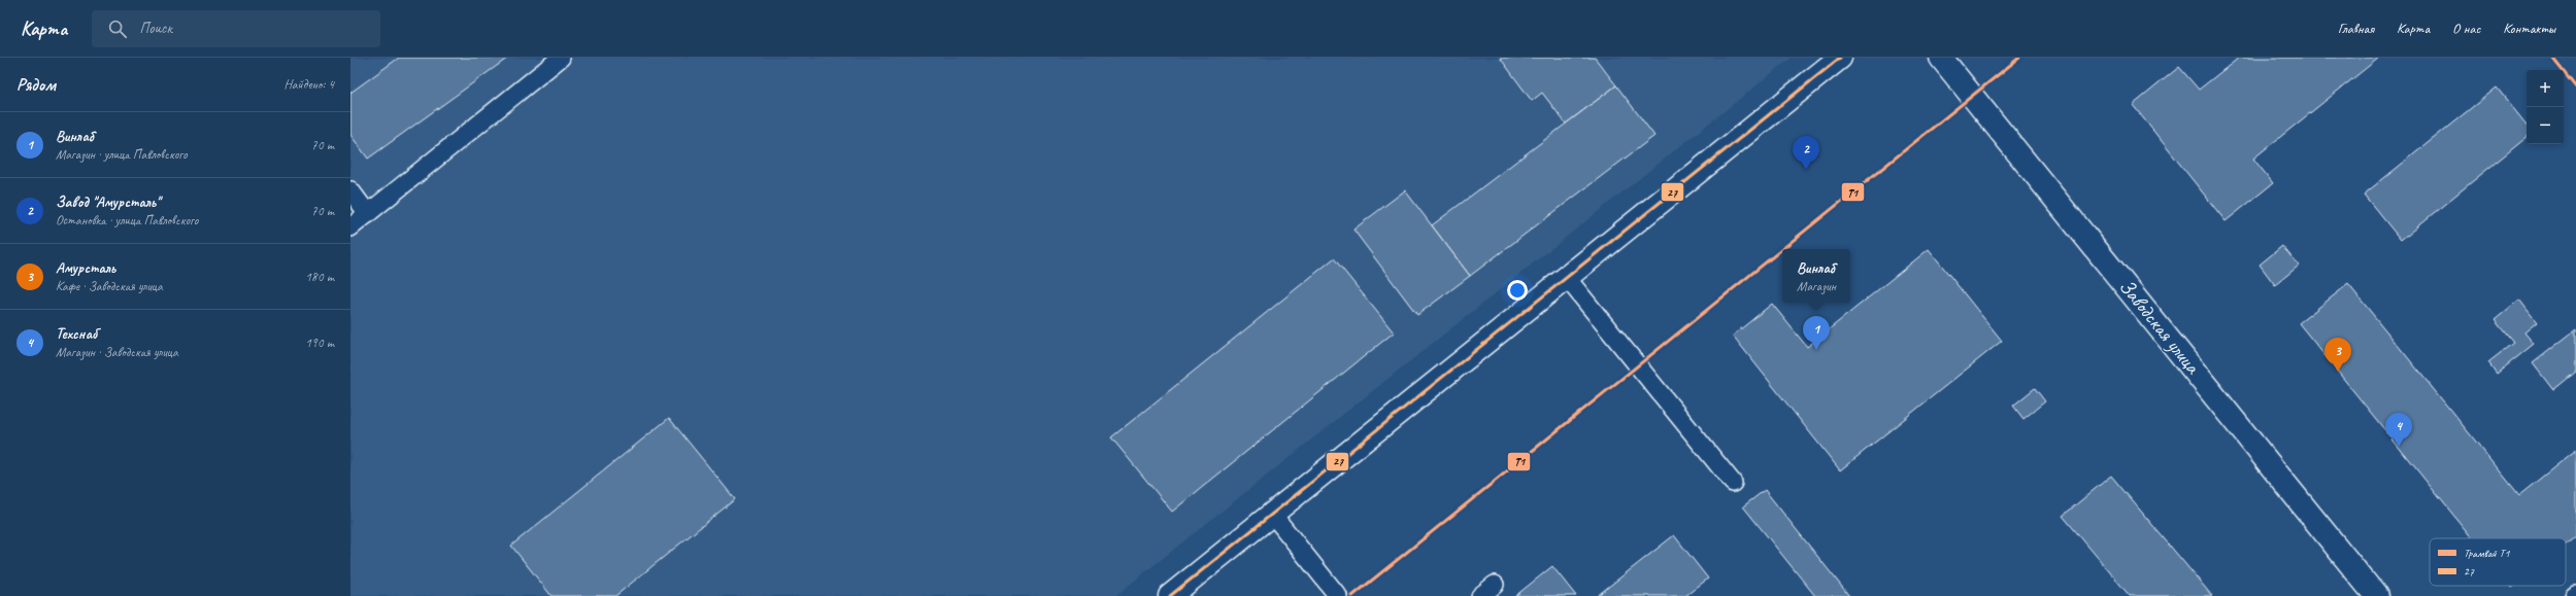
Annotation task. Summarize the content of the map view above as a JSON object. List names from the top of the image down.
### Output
{
  "streets": {
    "street": ["Заводская улица"]
  },
  "lines": ["tram line T1", "transit line 27"],
  "legend": ["Трамвай T1", "27"],
  "page": {
    "header": "Карта",
    "search": "Поиск",
    "nav": [
      "Главная",
      "Карта",
      "О нас",
      "Контакты"
    ],
    "heading": ["Рядом", "Найдено: 4"],
    "map_buttons": ["+", "−"],
    "list": [
      {
        "mark": "1",
        "name": "Винлаб",
        "note": "Магазин · улица Павловского",
        "value": "70 m"
      },
      {
        "mark": "2",
        "name": "Завод \"Амурсталь\"",
        "note": "Остановка · улица Павловского",
        "value": "70 m"
      },
      {
        "mark": "3",
        "name": "Амурсталь",
        "note": "Кафе · Заводская улица",
        "value": "180 m"
      },
      {
        "mark": "4",
        "name": "Техснаб",
        "note": "Магазин · Заводская улица",
        "value": "190 m"
      }
    ],
    "pins": [
      "2",
      "1",
      "3",
      "4"
    ],
    "popup": ["Винлаб", "Магазин"]
  }
}
